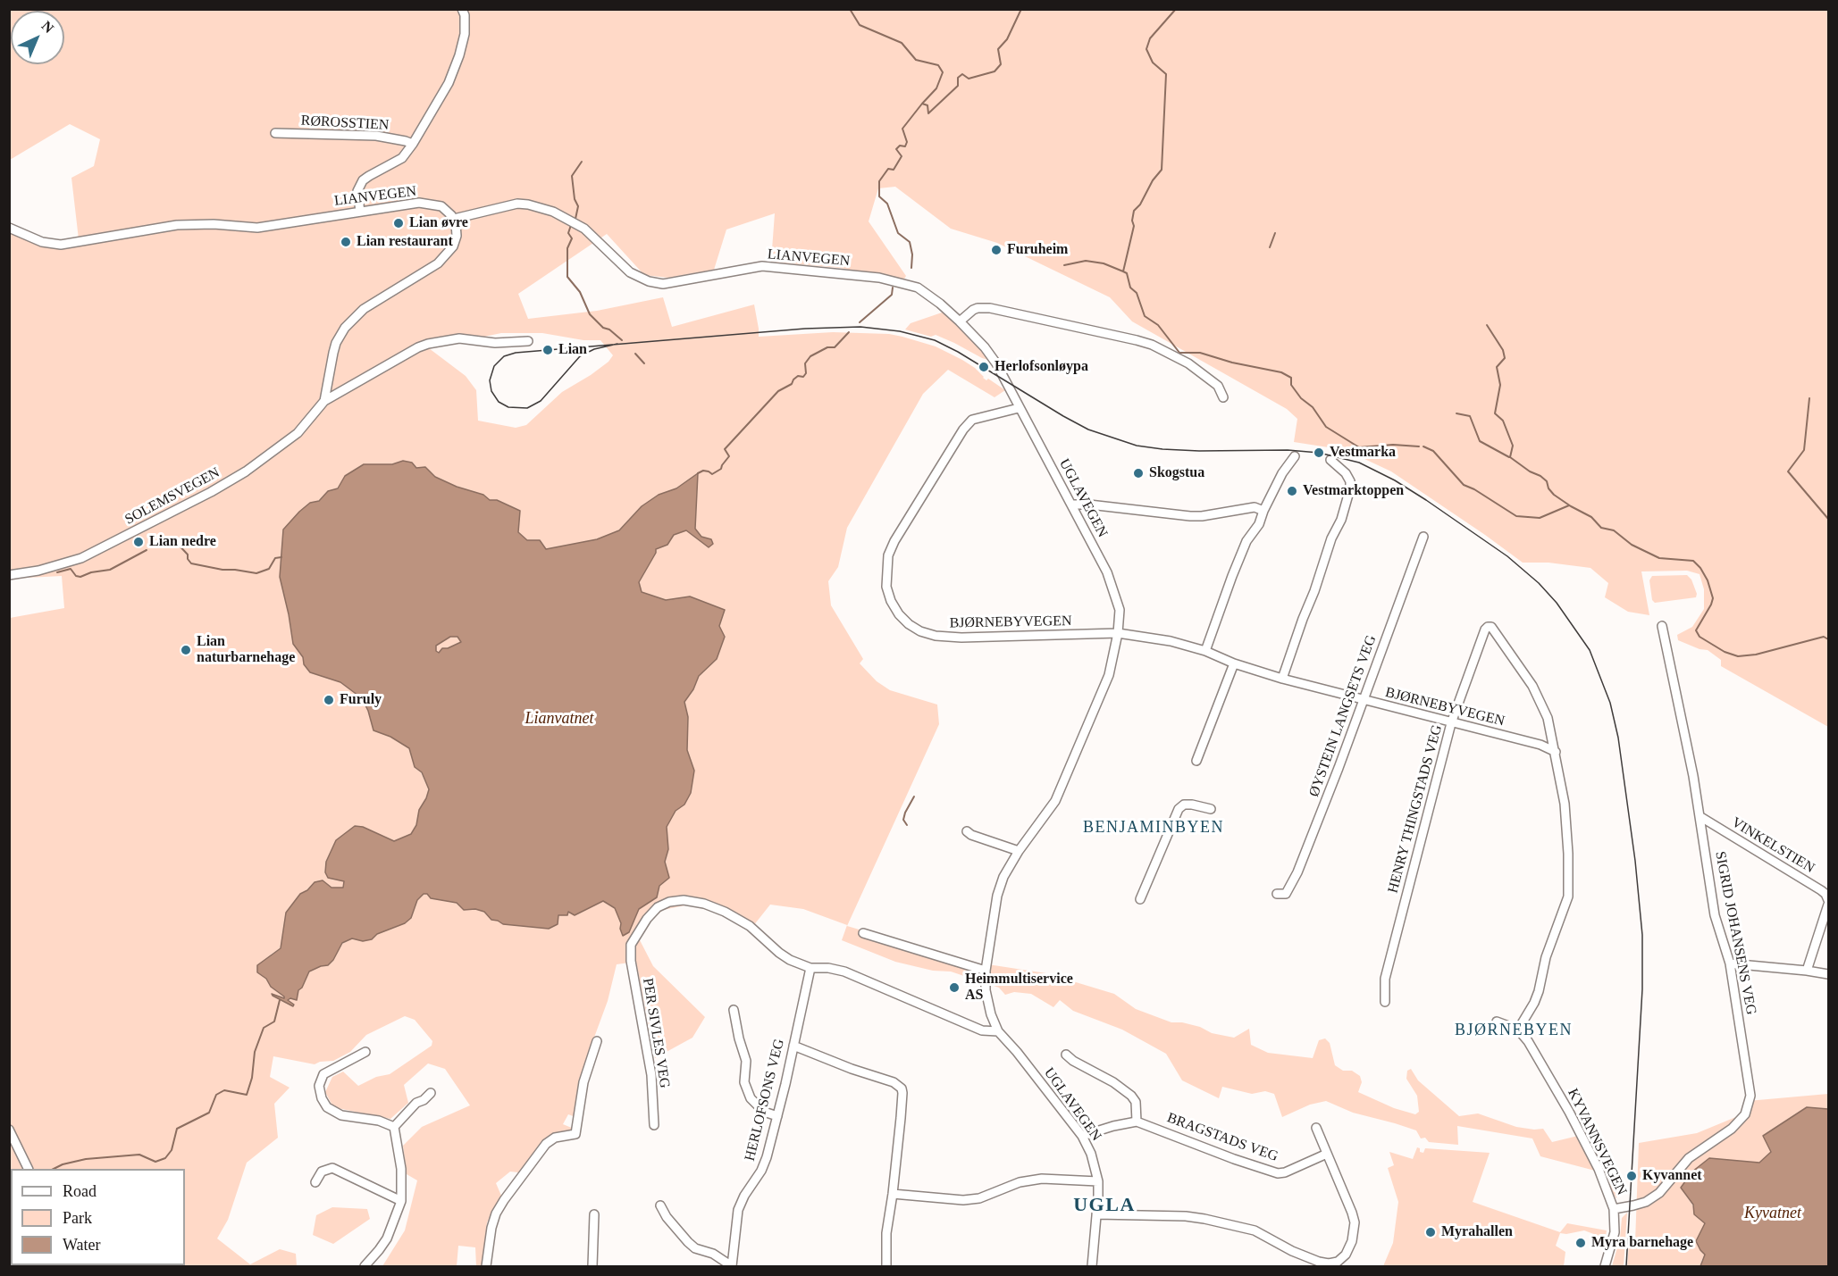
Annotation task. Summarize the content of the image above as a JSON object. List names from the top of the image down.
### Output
{
  "streets": {
    "street": [
      "RØROSSTIEN",
      "LIANVEGEN",
      "SOLEMSVEGEN",
      "UGLAVEGEN",
      "BJØRNEBYVEGEN",
      "ØYSTEIN LANGSETS VEG",
      "HENRY THINGSTADS VEG",
      "VINKELSTIEN",
      "SIGRID JOHANSENS VEG",
      "PER SIVLES VEG",
      "HERLOFSONS VEG",
      "BRAGSTADS VEG",
      "KYVANNSVEGEN"
    ]
  },
  "crossings": [
    ["LIANVEGEN", "SOLEMSVEGEN"],
    ["LIANVEGEN", "UGLAVEGEN"],
    ["UGLAVEGEN", "BJØRNEBYVEGEN"],
    ["BJØRNEBYVEGEN", "ØYSTEIN LANGSETS VEG"],
    ["BJØRNEBYVEGEN", "HENRY THINGSTADS VEG"],
    ["VINKELSTIEN", "SIGRID JOHANSENS VEG"],
    ["SIGRID JOHANSENS VEG", "KYVANNSVEGEN"],
    ["PER SIVLES VEG", "HERLOFSONS VEG"]
  ],
  "districts": ["BENJAMINBYEN", "BJØRNEBYEN", "UGLA"],
  "water": ["Lianvatnet", "Kyvatnet"],
  "places": [
    "Lian øvre",
    "Lian restaurant",
    "Furuheim",
    "Lian",
    "Herlofsonløypa",
    "Vestmarka",
    "Skogstua",
    "Vestmarktoppen",
    "Lian nedre",
    "Lian naturbarnehage",
    "Furuly",
    "Heimmultiservice AS",
    "Kyvannet",
    "Myrahallen",
    "Myra barnehage"
  ],
  "legend": ["Road", "Park", "Water"],
  "north": "top right"
}
